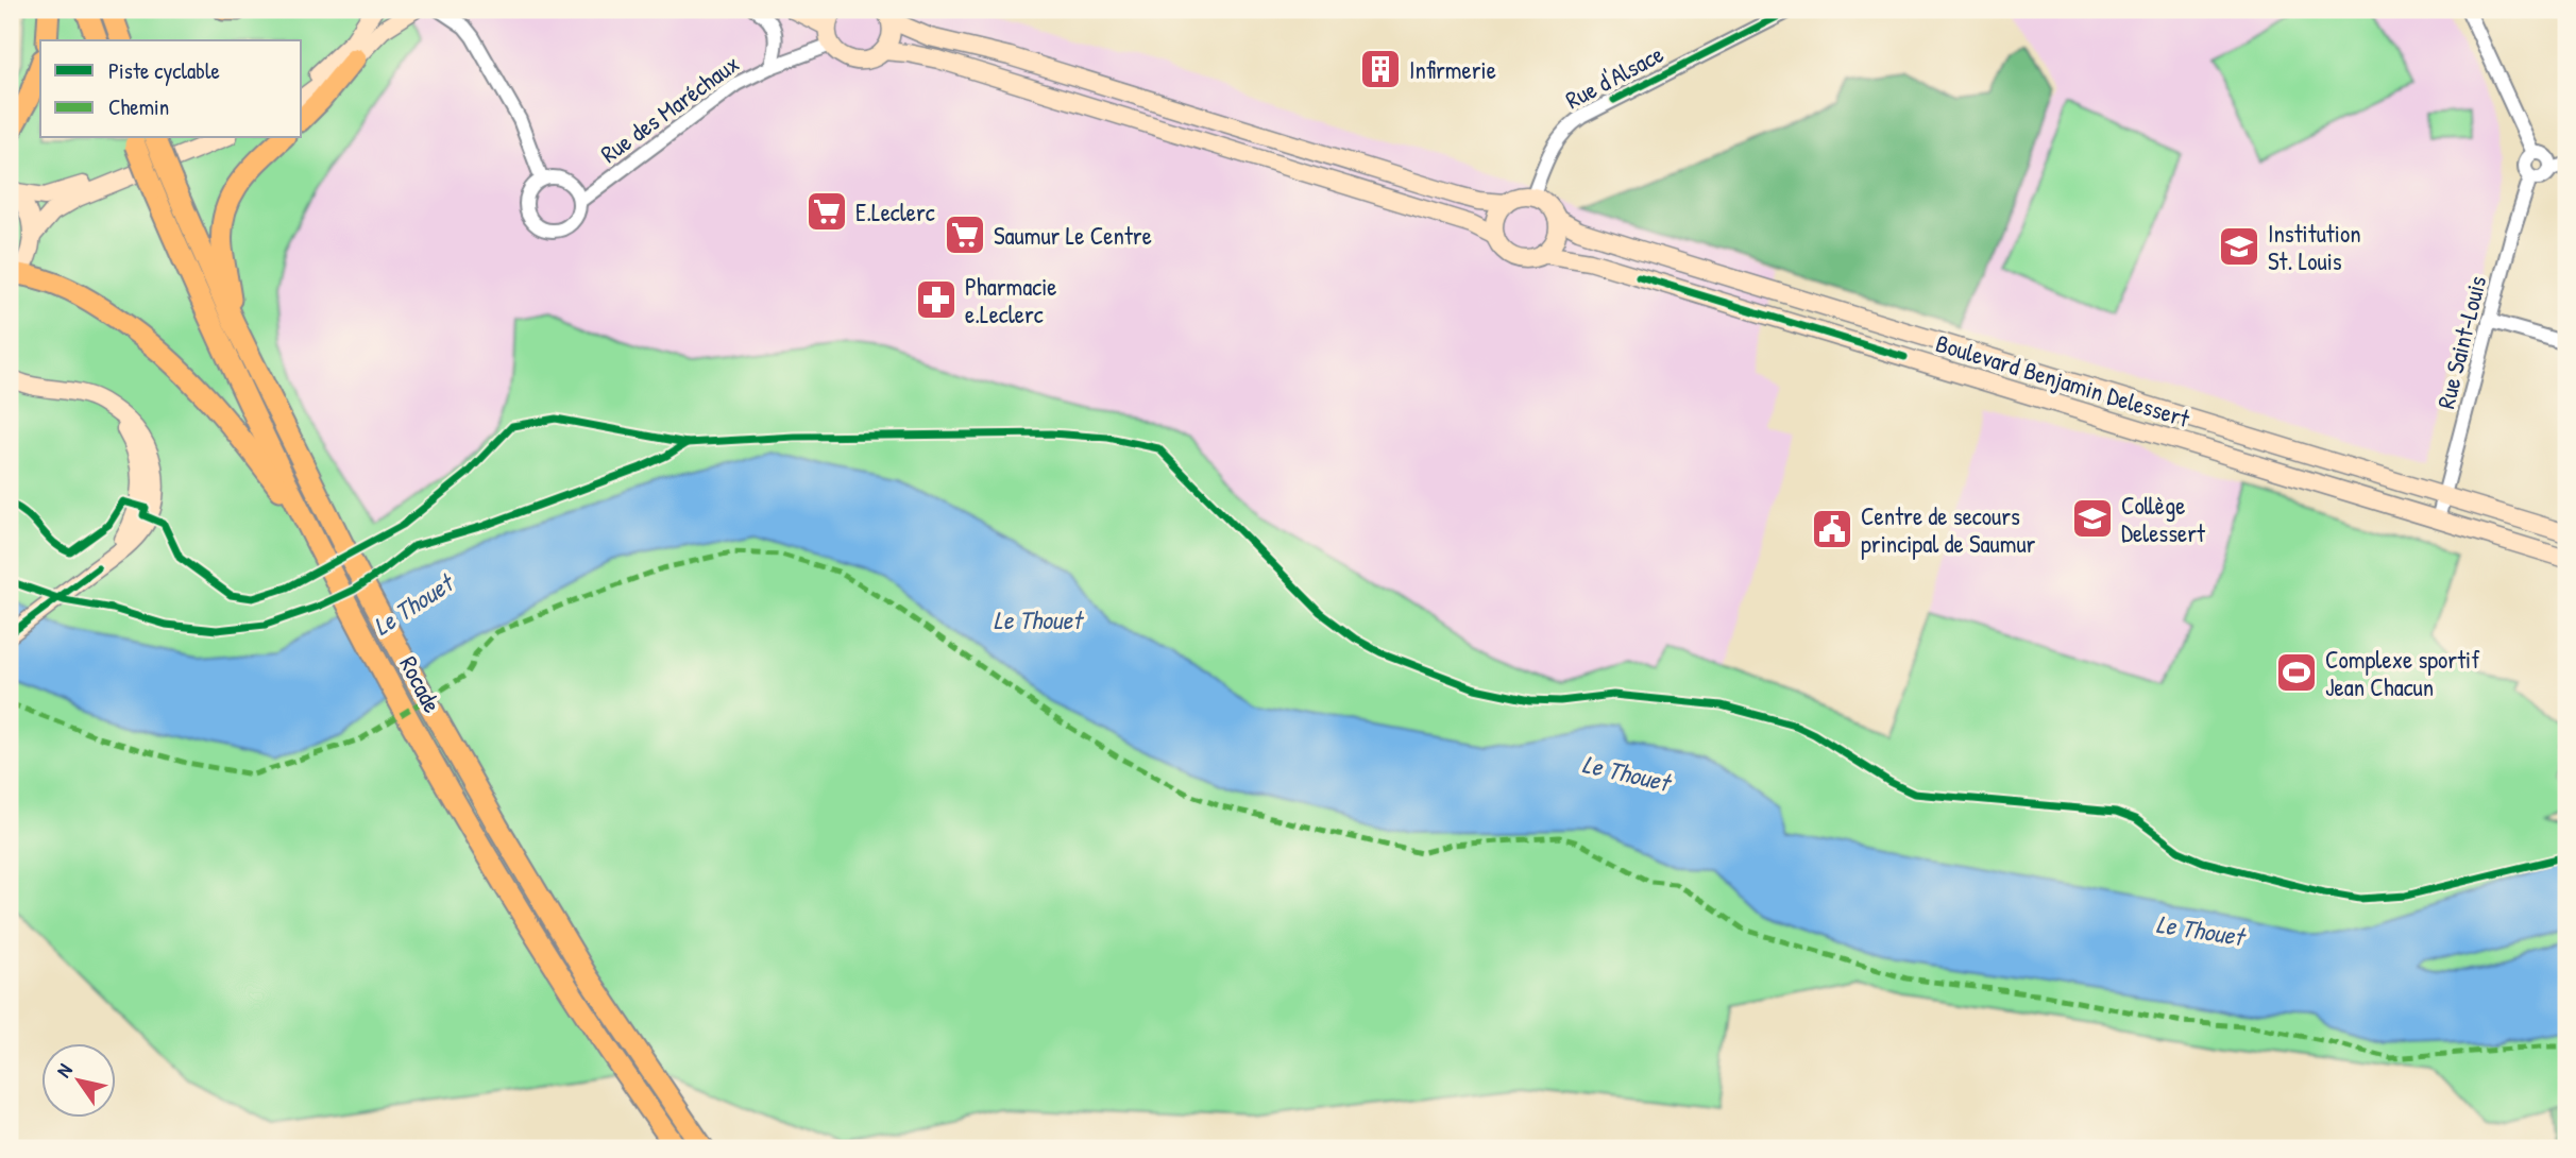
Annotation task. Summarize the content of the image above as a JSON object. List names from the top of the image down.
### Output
{
  "streets": {
    "highway": ["Rocade"],
    "main road": ["Boulevard Benjamin Delessert"],
    "street": ["Rue d'Alsace", "Rue des Maréchaux", "Rue Saint-Louis"]
  },
  "crossings": [
    ["Rue d'Alsace", "Boulevard Benjamin Delessert"],
    ["Rue Saint-Louis", "Boulevard Benjamin Delessert"]
  ],
  "water": ["Le Thouet"],
  "places": {
    "building": ["Infirmerie"],
    "supermarket": ["E.Leclerc", "Saumur Le Centre"],
    "school or university": ["Institution St. Louis", "Collège Delessert"],
    "pharmacy": ["Pharmacie e.Leclerc"],
    "public building": ["Centre de secours principal de Saumur"],
    "sports": ["Complexe sportif Jean Chacun"]
  },
  "legend": ["Piste cyclable", "Chemin"],
  "north": "top left"
}
